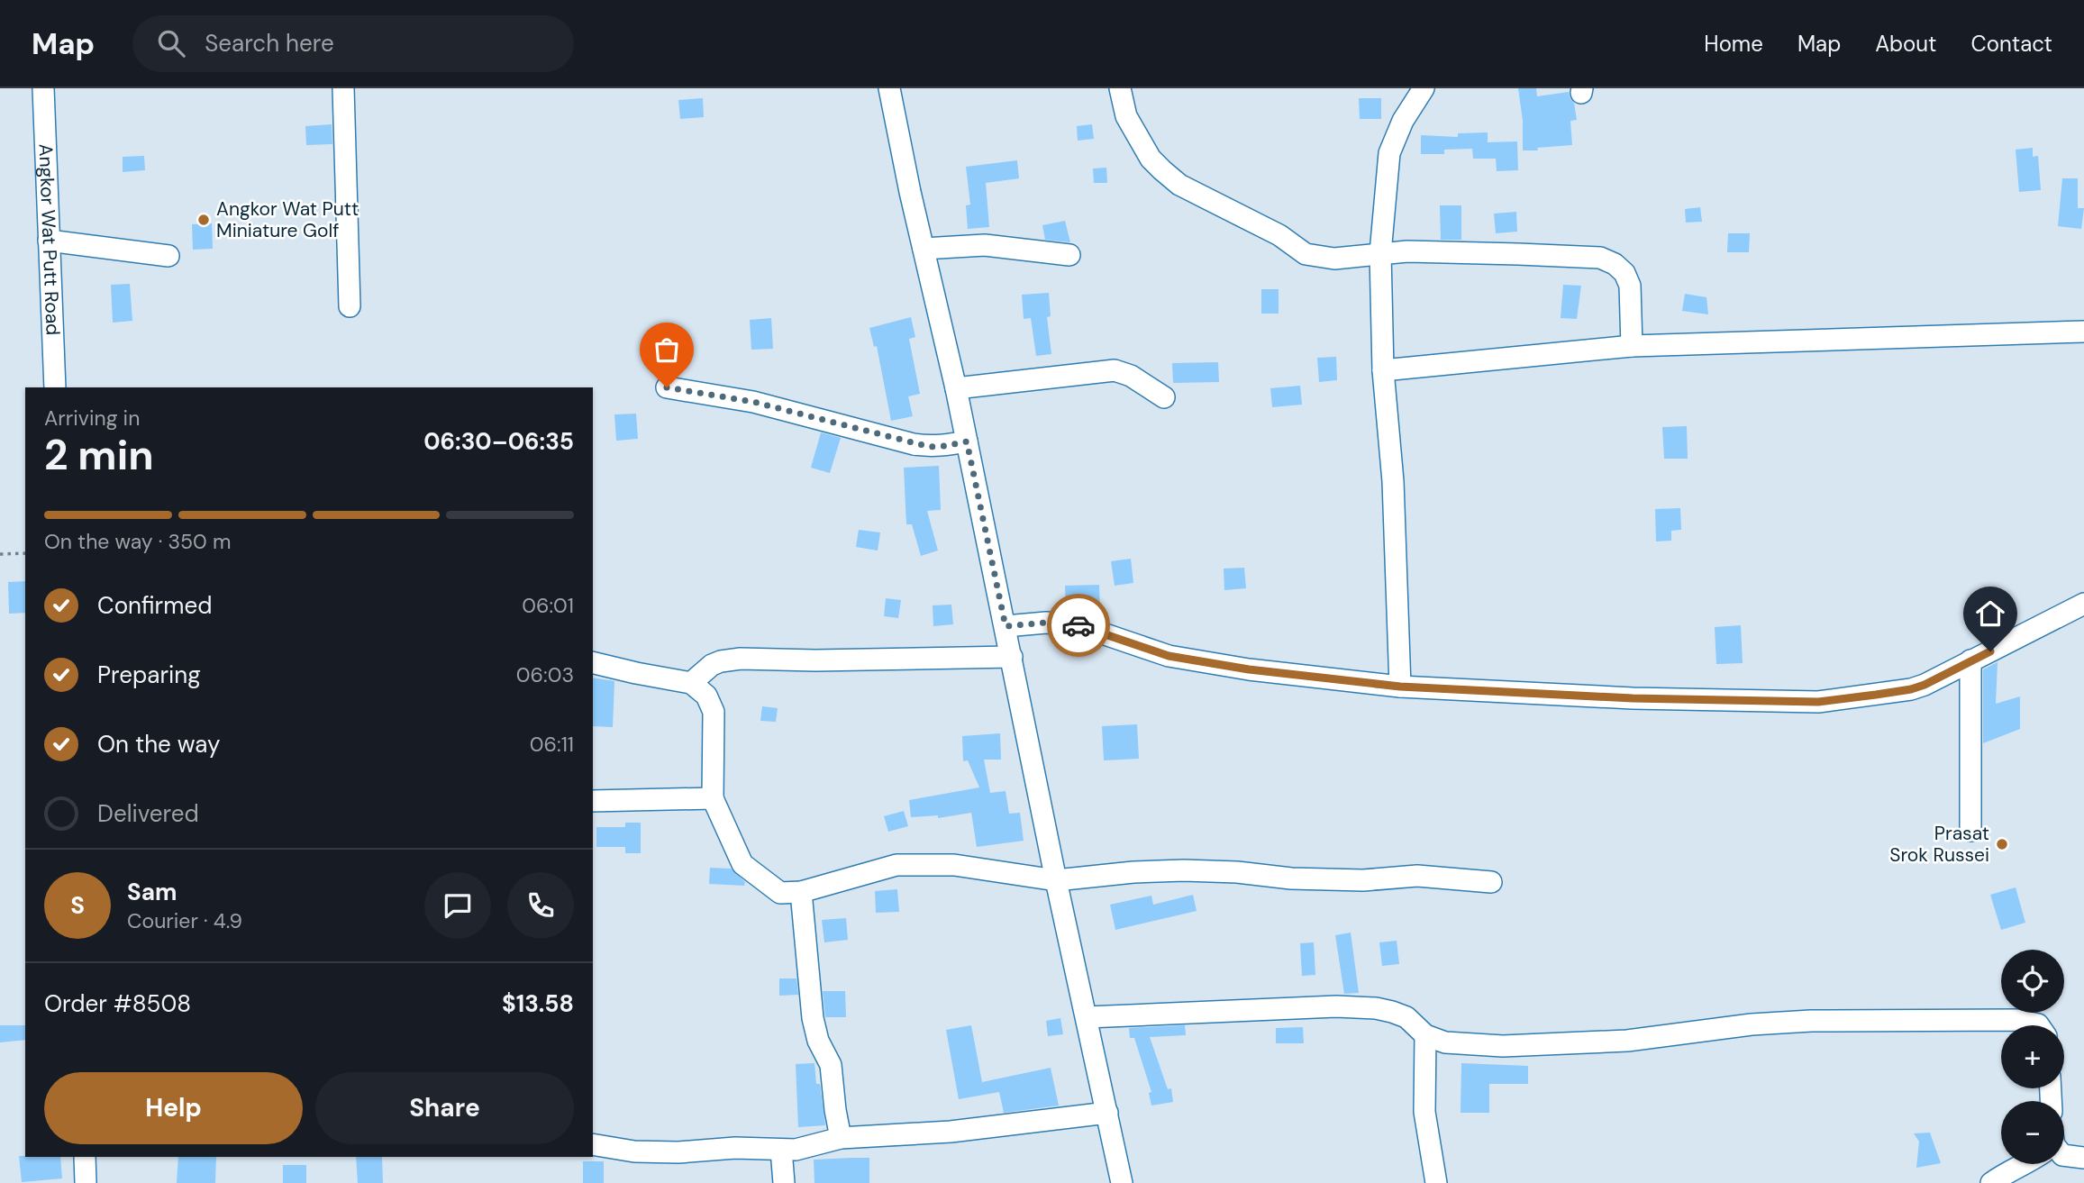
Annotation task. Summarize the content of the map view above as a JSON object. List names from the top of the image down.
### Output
{
  "streets": {
    "street": ["Angkor Wat Putt Road"]
  },
  "places": ["Angkor Wat Putt Miniature Golf", "Prasat Srok Russei"],
  "page": {
    "header": "Map",
    "search": "Search here",
    "nav": [
      "Home",
      "Map",
      "About",
      "Contact"
    ],
    "heading": ["2 min", "Arriving in", "06:30–06:35"],
    "panel": [
      "Sam",
      "Courier · 4.9",
      "Order #8508",
      "$13.58"
    ],
    "bar": "On the way · 350 m",
    "list": [
      ["Confirmed", "06:01"],
      ["Preparing", "06:03"],
      ["On the way", "06:11"],
      "Delivered"
    ],
    "round": "S",
    "map_buttons": ["+", "−"],
    "buttons": ["Help", "Share"]
  }
}
